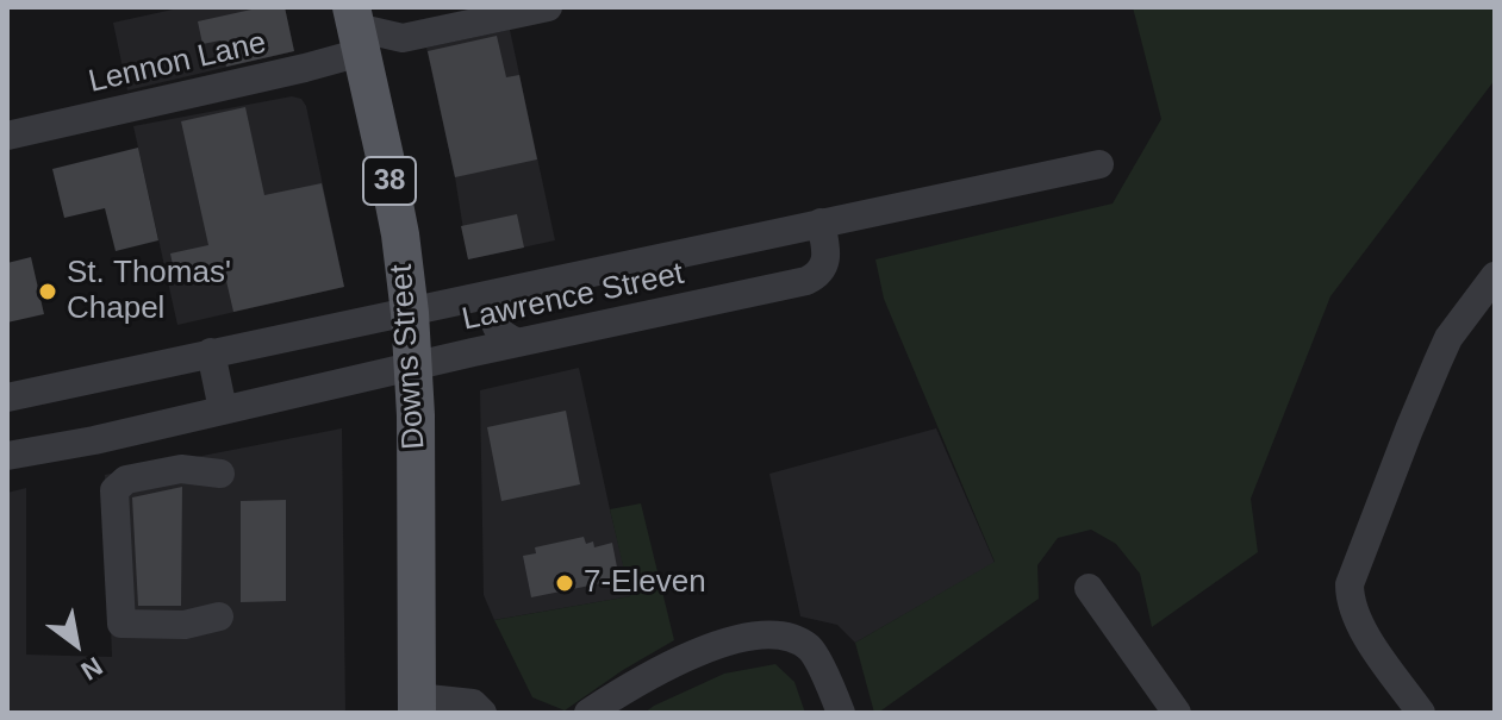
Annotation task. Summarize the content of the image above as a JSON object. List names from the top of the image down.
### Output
{
  "streets": {
    "main road": ["38", "Downs Street"],
    "street": ["Lennon Lane", "Lawrence Street"]
  },
  "crossings": [
    ["Lennon Lane", "Downs Street"],
    ["Lawrence Street", "Downs Street"]
  ],
  "places": ["St. Thomas' Chapel", "7-Eleven"],
  "north": "bottom right"
}
